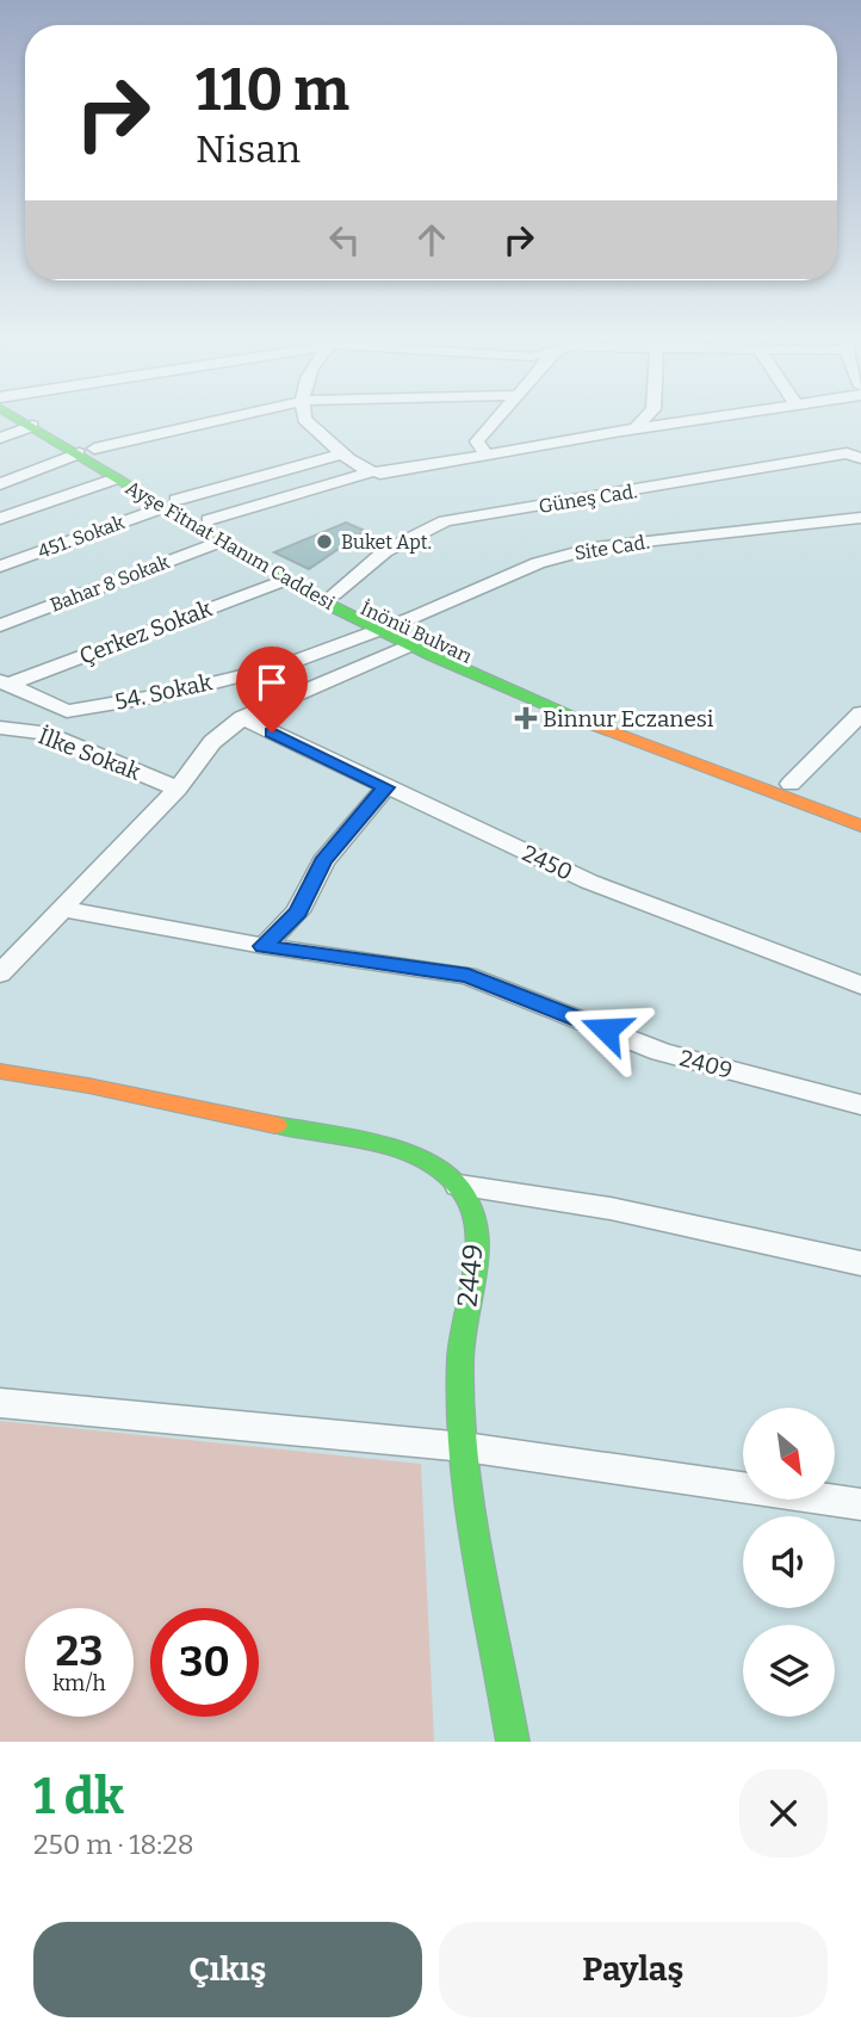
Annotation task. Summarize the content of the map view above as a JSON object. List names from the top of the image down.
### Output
{
  "streets": {
    "main road": ["Ayşe Fitnat Hanım Caddesi", "İnönü Bulvarı", "2449"],
    "street": [
      "Güneş Cad.",
      "451. Sokak",
      "Site Cad.",
      "Bahar 8 Sokak",
      "Çerkez Sokak",
      "54. Sokak",
      "İlke Sokak",
      "2450",
      "2409"
    ]
  },
  "crossings": [
    ["Güneş Cad.", "İnönü Bulvarı"],
    ["451. Sokak", "Ayşe Fitnat Hanım Caddesi"],
    ["451. Sokak", "İnönü Bulvarı"],
    ["Ayşe Fitnat Hanım Caddesi", "Site Cad."],
    ["Ayşe Fitnat Hanım Caddesi", "Bahar 8 Sokak"],
    ["Ayşe Fitnat Hanım Caddesi", "Çerkez Sokak"],
    ["Ayşe Fitnat Hanım Caddesi", "İnönü Bulvarı"],
    ["Ayşe Fitnat Hanım Caddesi", "54. Sokak"],
    ["Site Cad.", "İnönü Bulvarı"],
    ["Site Cad.", "54. Sokak"],
    ["İnönü Bulvarı", "54. Sokak"]
  ],
  "places": {
    "other": ["Buket Apt."],
    "health": ["Binnur Eczanesi"]
  },
  "north": "bottom right",
  "page": {
    "turn": ["110 m", "Nisan"],
    "speed": "23 km/h",
    "limit": "30",
    "heading": ["1 dk", "250 m · 18:28"],
    "buttons": ["Çıkış", "Paylaş"]
  }
}
